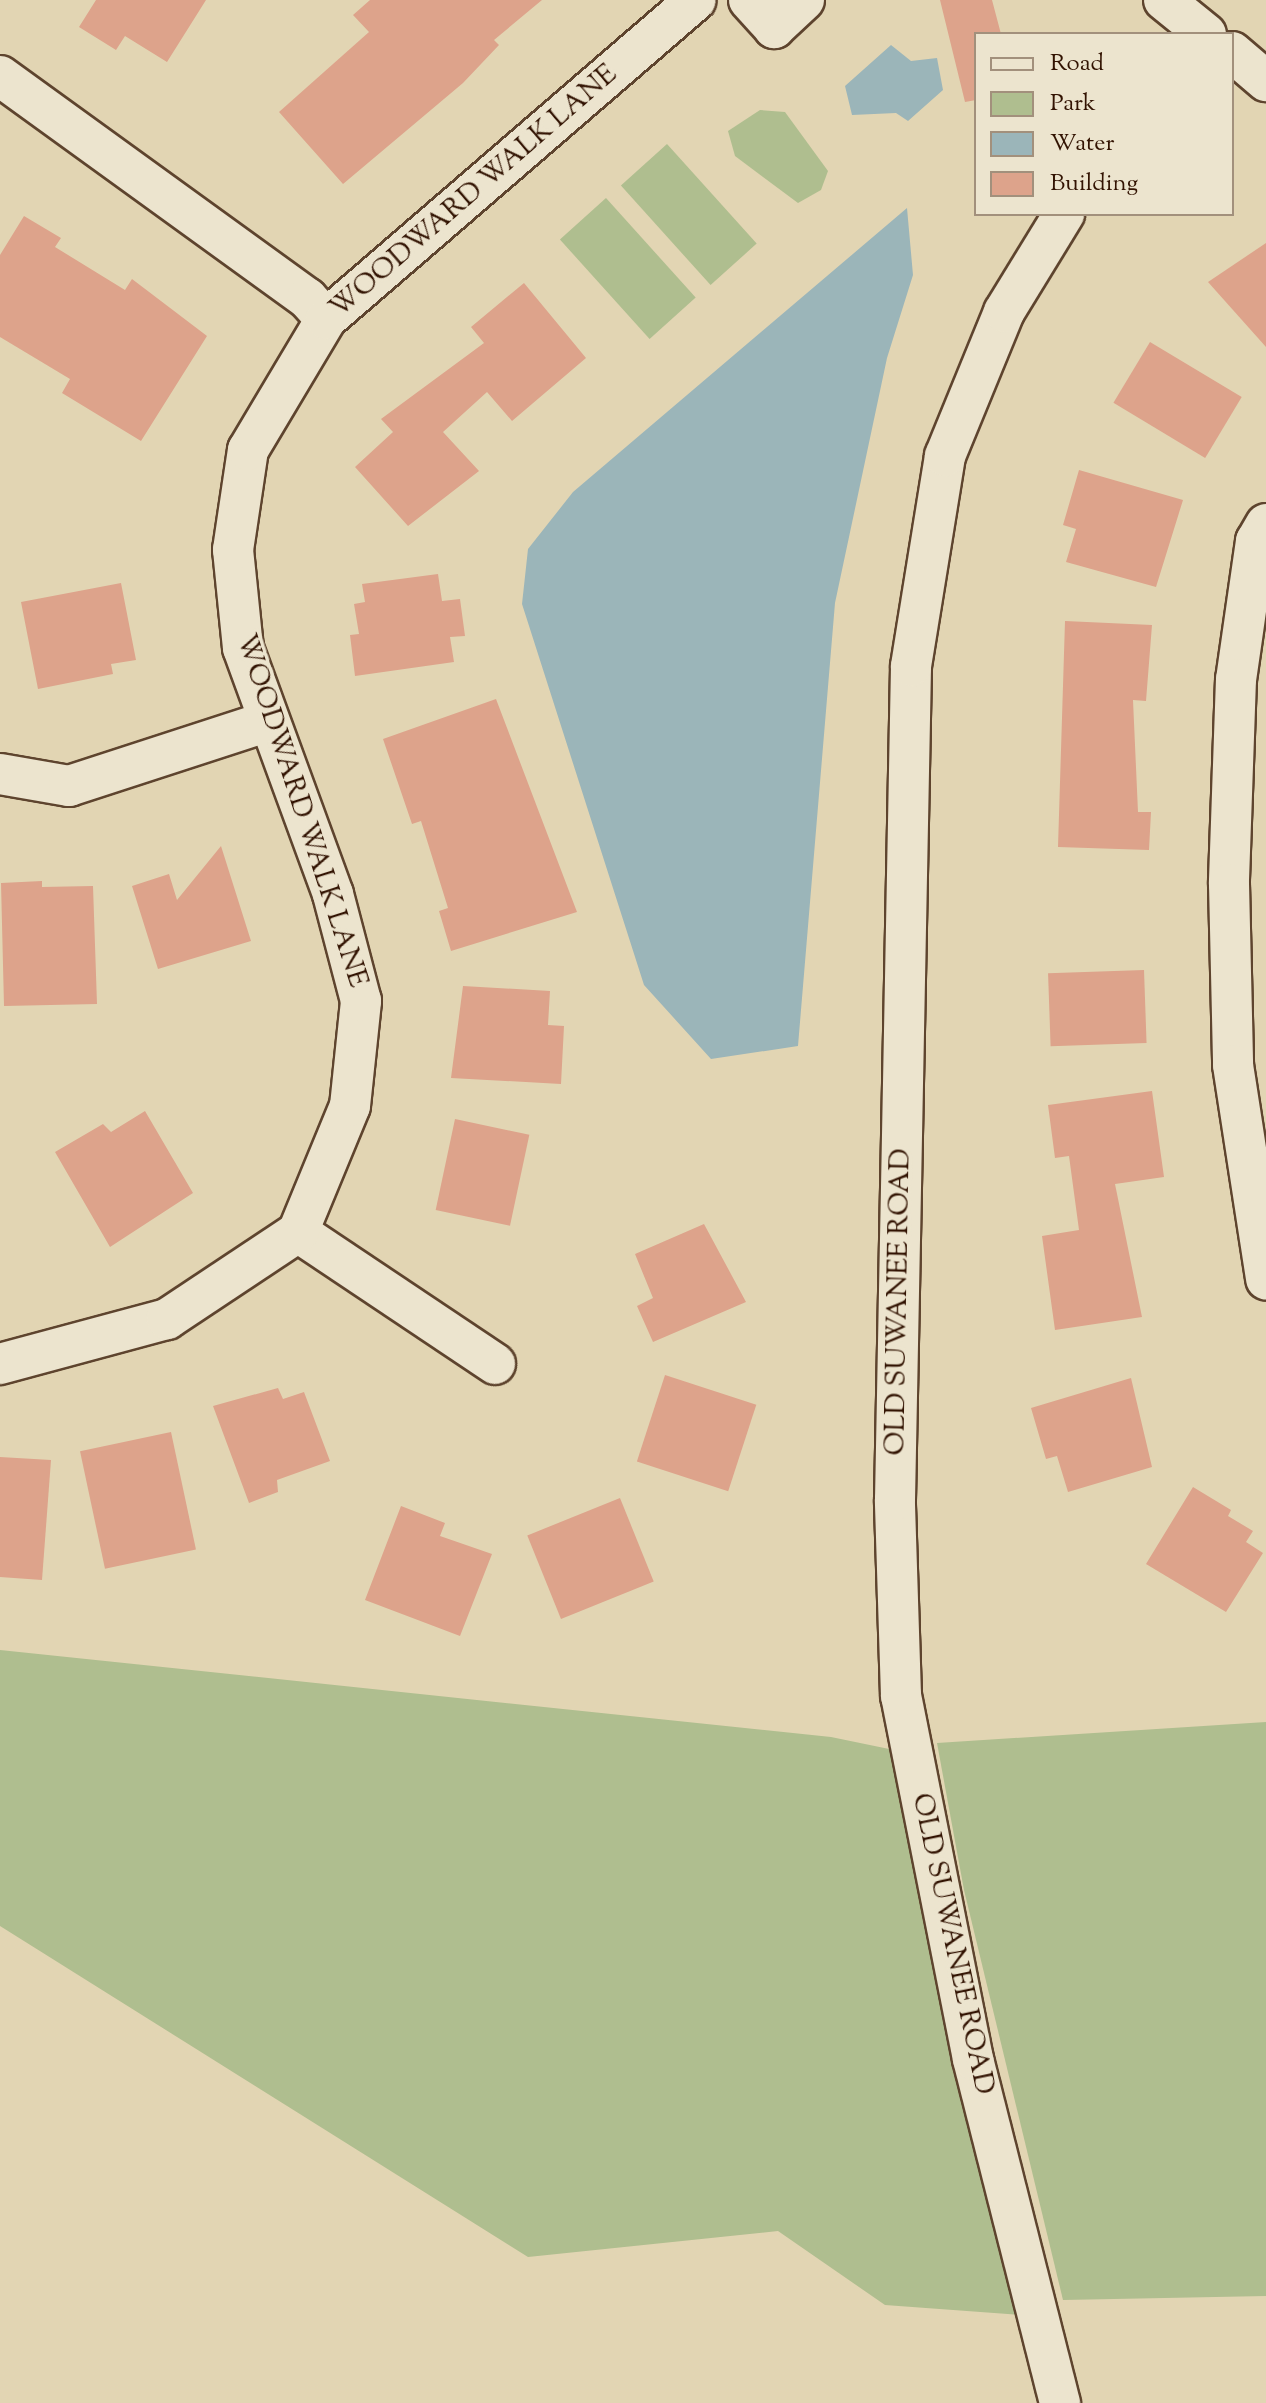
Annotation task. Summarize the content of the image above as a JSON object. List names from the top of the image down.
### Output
{
  "streets": {
    "street": ["WOODWARD WALK LANE", "OLD SUWANEE ROAD"]
  },
  "legend": [
    "Road",
    "Park",
    "Water",
    "Building"
  ]
}
